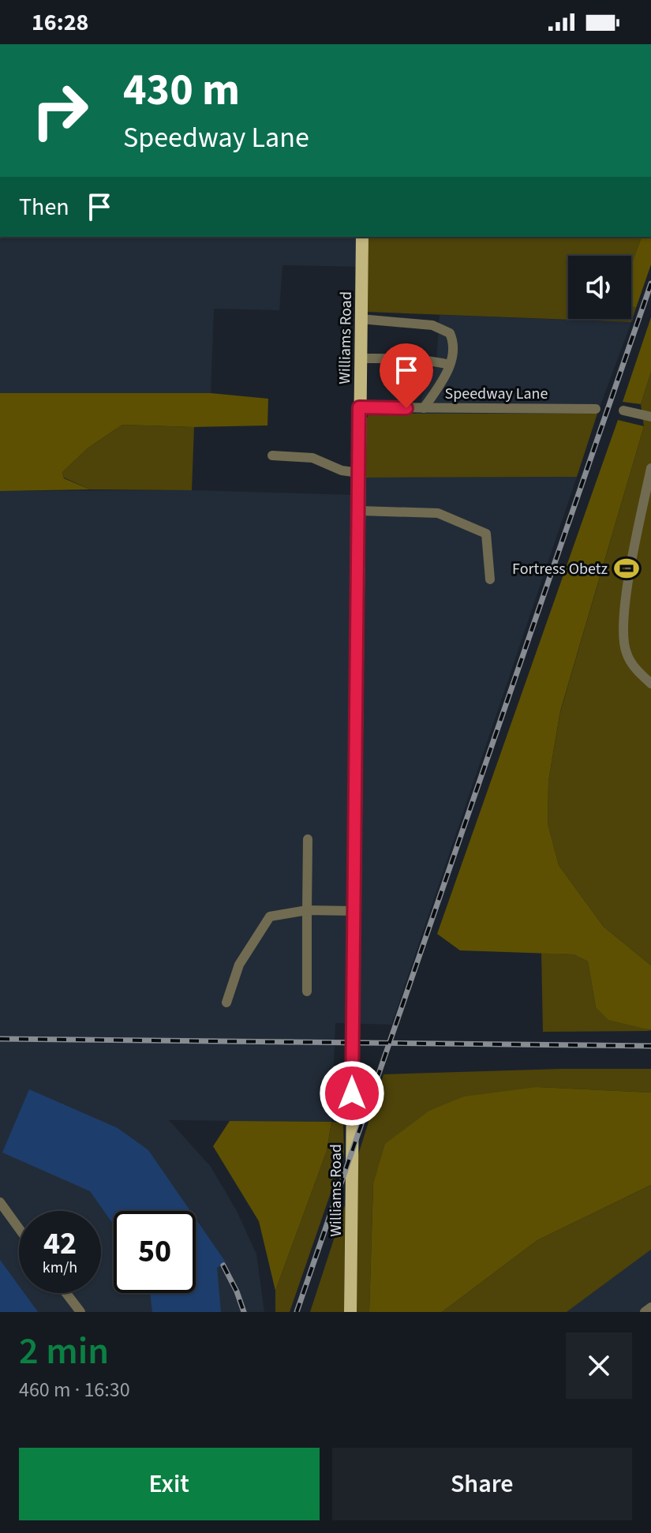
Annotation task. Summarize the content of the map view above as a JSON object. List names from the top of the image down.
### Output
{
  "streets": {
    "main road": ["Williams Road"],
    "lane": ["Speedway Lane"]
  },
  "crossings": [
    ["Williams Road", "Speedway Lane"]
  ],
  "places": {
    "sports": ["Fortress Obetz"]
  },
  "page": {
    "status": "16:28",
    "turn": ["430 m", "Speedway Lane"],
    "then": "Then",
    "speed": "42 km/h",
    "limit": "50",
    "heading": ["2 min", "460 m · 16:30"],
    "buttons": ["Exit", "Share"]
  }
}
